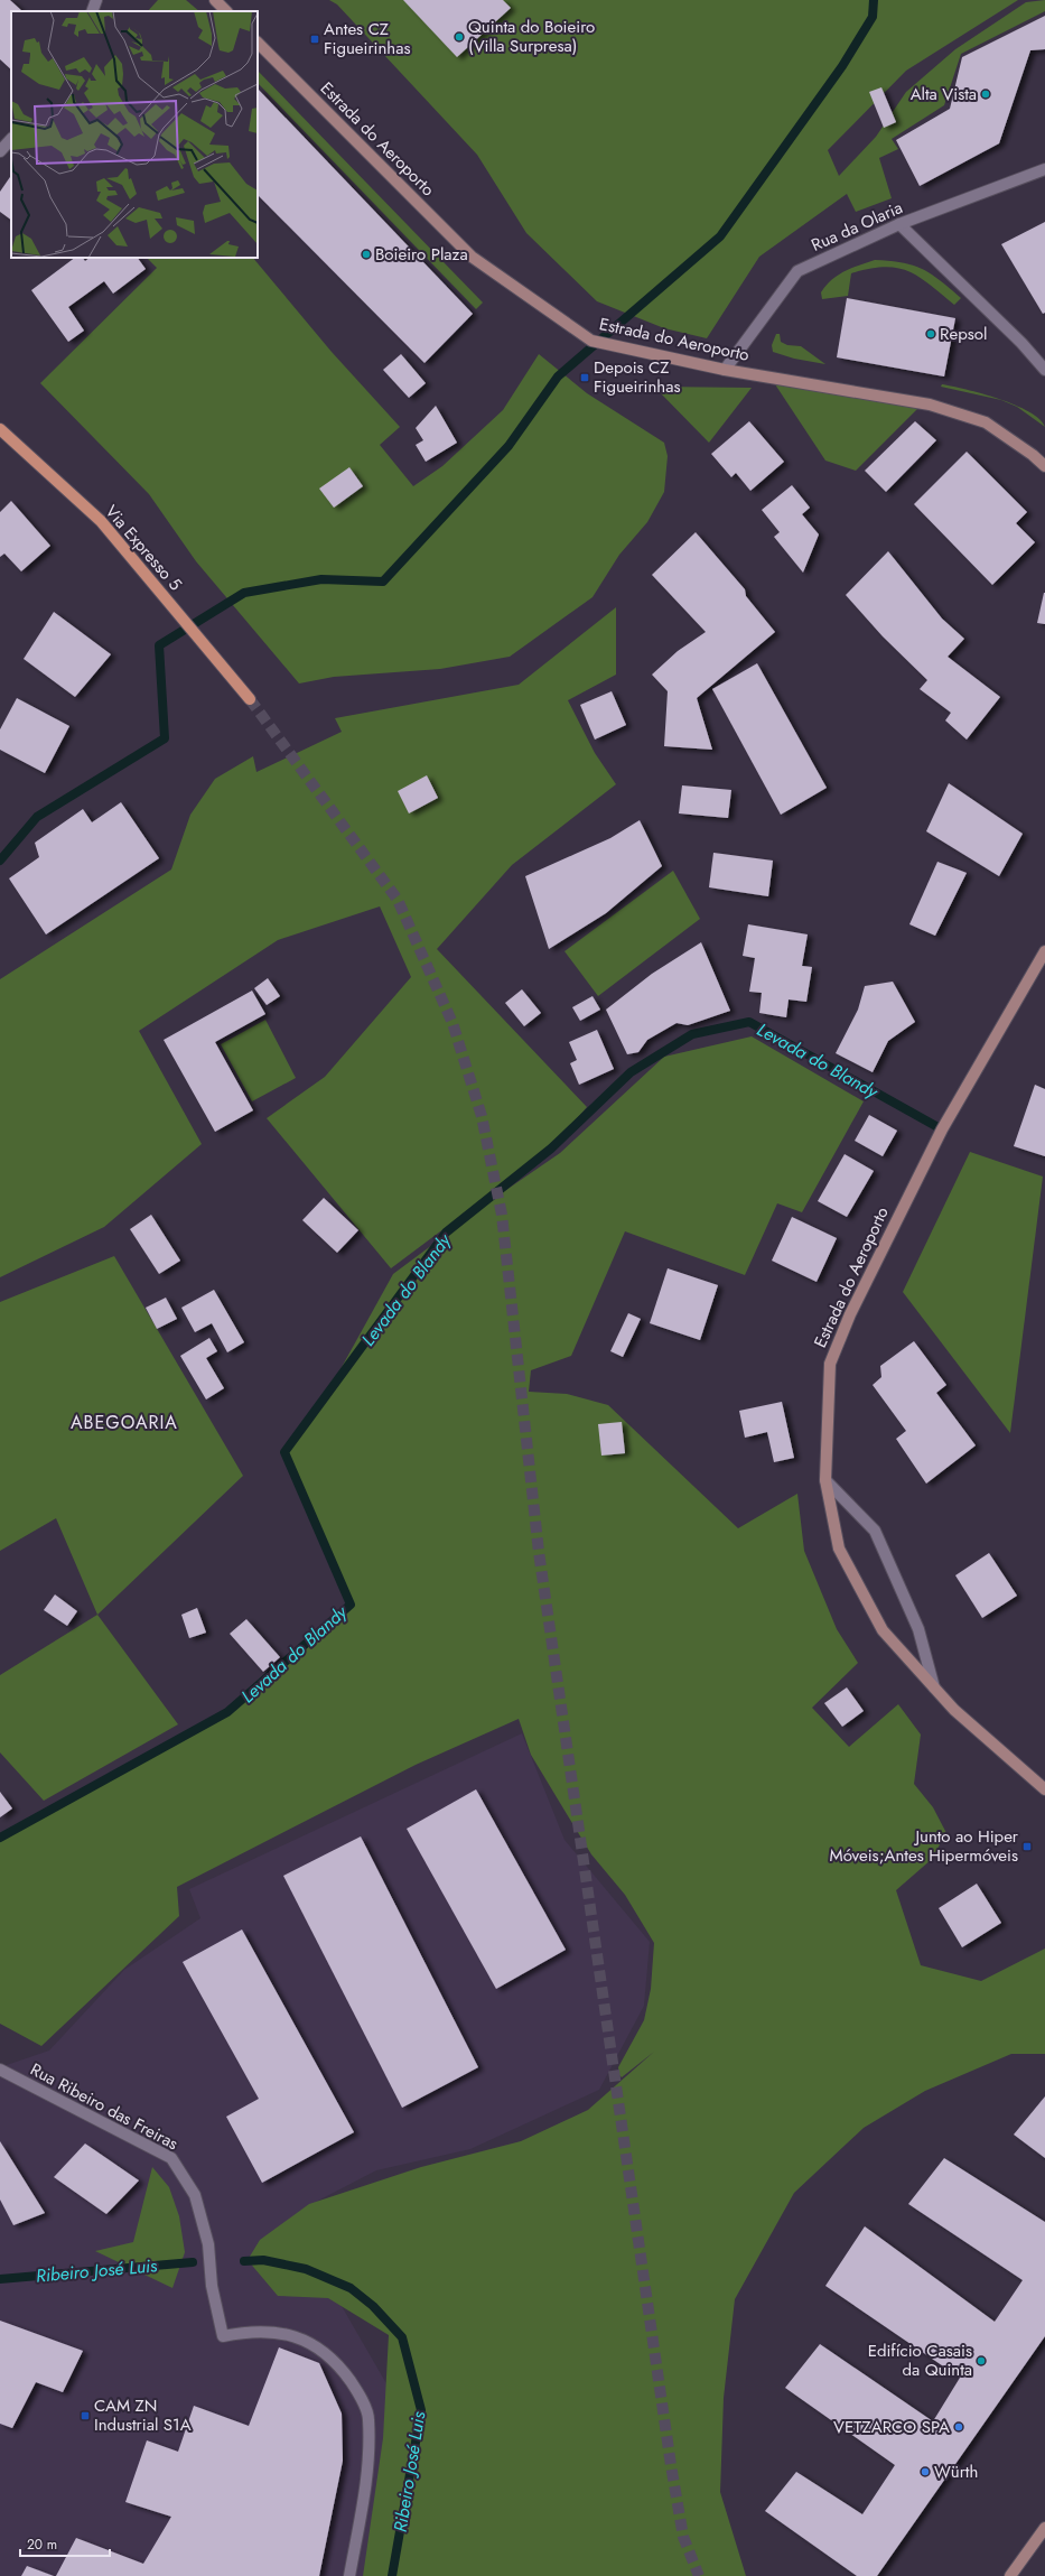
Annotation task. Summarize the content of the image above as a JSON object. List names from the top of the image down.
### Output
{
  "streets": {
    "main road": ["Estrada do Aeroporto", "Via Expresso 5"],
    "street": ["Rua da Olaria", "Rua Ribeiro das Freiras"]
  },
  "crossings": [
    ["Estrada do Aeroporto", "Rua da Olaria"]
  ],
  "districts": ["ABEGOARIA"],
  "water": ["Levada do Blandy", "Ribeiro José Luis"],
  "places": {
    "other": [
      "Quinta do Boieiro (Villa Surpresa)",
      "Alta Vista",
      "Boieiro Plaza",
      "Repsol",
      "Edifício Casais da Quinta",
      "VETZARCO SPA",
      "Würth"
    ],
    "transit": [
      "Antes CZ Figueirinhas",
      "Depois CZ Figueirinhas",
      "Junto ao Hiper Móveis;Antes Hipermóveis",
      "CAM ZN Industrial S1A"
    ]
  },
  "scale_bar": "20 m"
}
